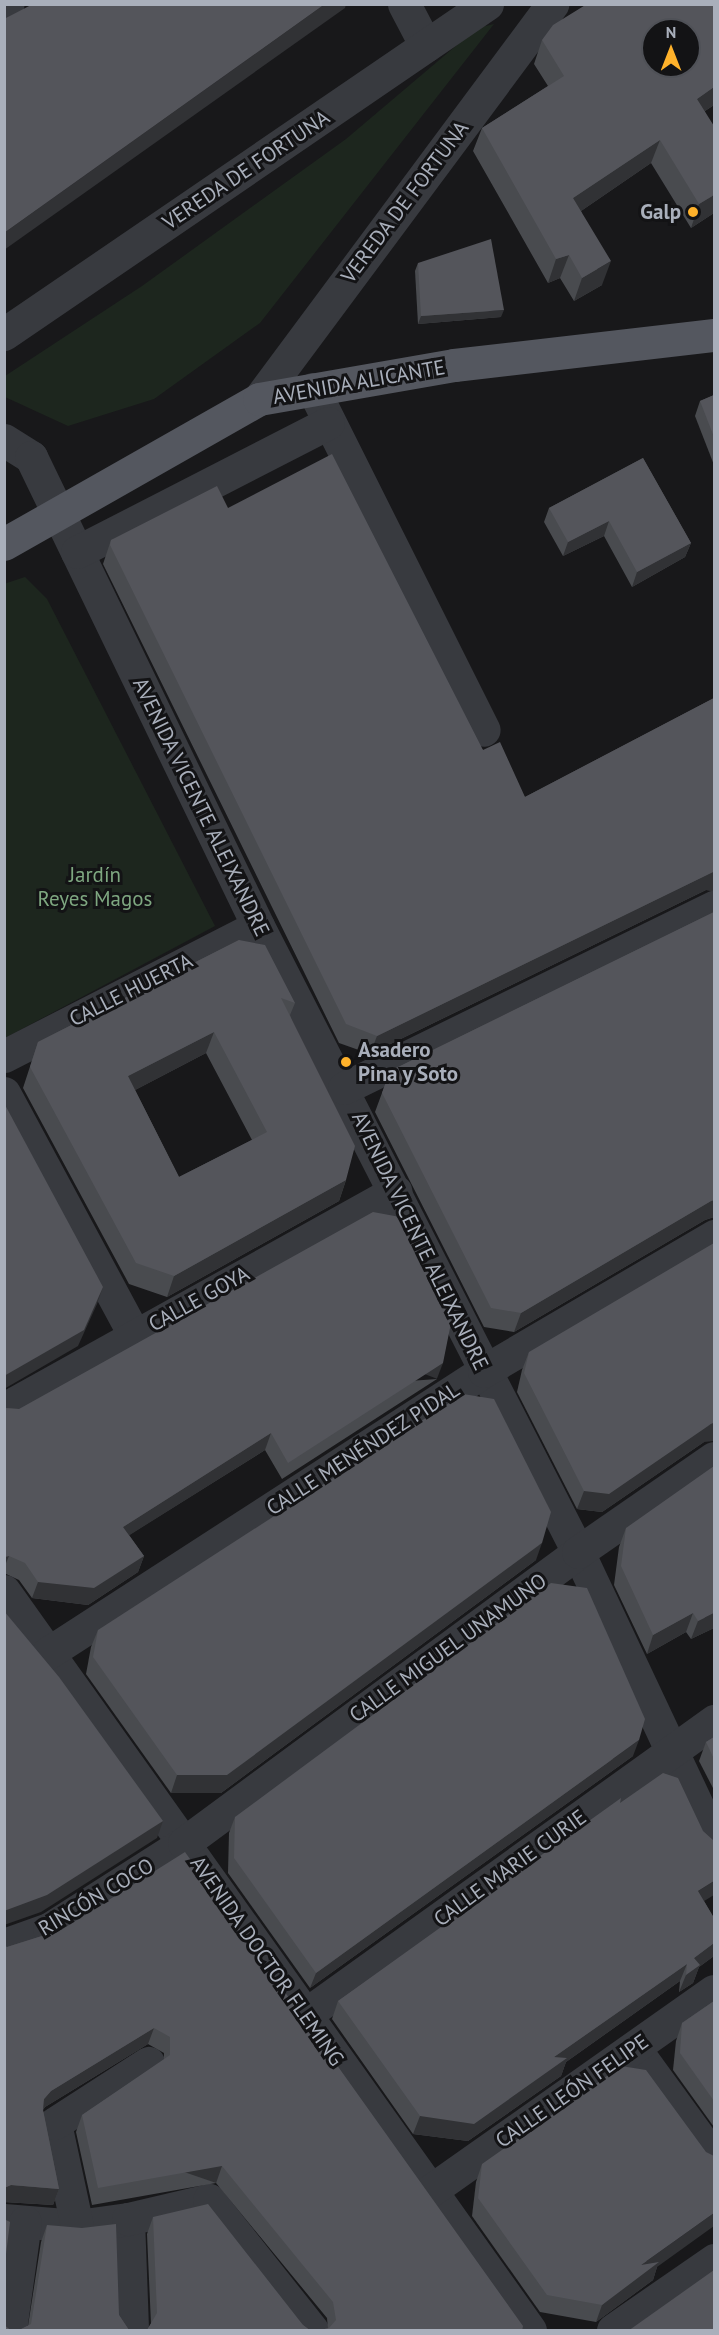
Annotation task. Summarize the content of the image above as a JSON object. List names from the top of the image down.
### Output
{
  "streets": {
    "main road": ["AVENIDA ALICANTE"],
    "street": [
      "VEREDA DE FORTUNA",
      "AVENIDA VICENTE ALEIXANDRE",
      "CALLE HUERTA",
      "CALLE GOYA",
      "CALLE MENÉNDEZ PIDAL",
      "CALLE MIGUEL UNAMUNO",
      "CALLE MARIE CURIE",
      "RINCÓN COCO",
      "AVENIDA DOCTOR FLEMING",
      "CALLE LEÓN FELIPE"
    ]
  },
  "crossings": [
    ["VEREDA DE FORTUNA", "AVENIDA ALICANTE"],
    ["AVENIDA ALICANTE", "AVENIDA VICENTE ALEIXANDRE"],
    ["AVENIDA VICENTE ALEIXANDRE", "CALLE HUERTA"],
    ["AVENIDA VICENTE ALEIXANDRE", "CALLE GOYA"],
    ["AVENIDA VICENTE ALEIXANDRE", "CALLE MENÉNDEZ PIDAL"],
    ["AVENIDA VICENTE ALEIXANDRE", "CALLE MIGUEL UNAMUNO"],
    ["AVENIDA VICENTE ALEIXANDRE", "CALLE MARIE CURIE"],
    ["CALLE MENÉNDEZ PIDAL", "AVENIDA DOCTOR FLEMING"],
    ["CALLE MIGUEL UNAMUNO", "RINCÓN COCO"],
    ["CALLE MIGUEL UNAMUNO", "AVENIDA DOCTOR FLEMING"],
    ["CALLE MARIE CURIE", "AVENIDA DOCTOR FLEMING"],
    ["RINCÓN COCO", "AVENIDA DOCTOR FLEMING"],
    ["AVENIDA DOCTOR FLEMING", "CALLE LEÓN FELIPE"]
  ],
  "parks": ["Jardín Reyes Magos"],
  "places": ["Galp", "Asadero Pina y Soto"],
  "north": "top"
}
